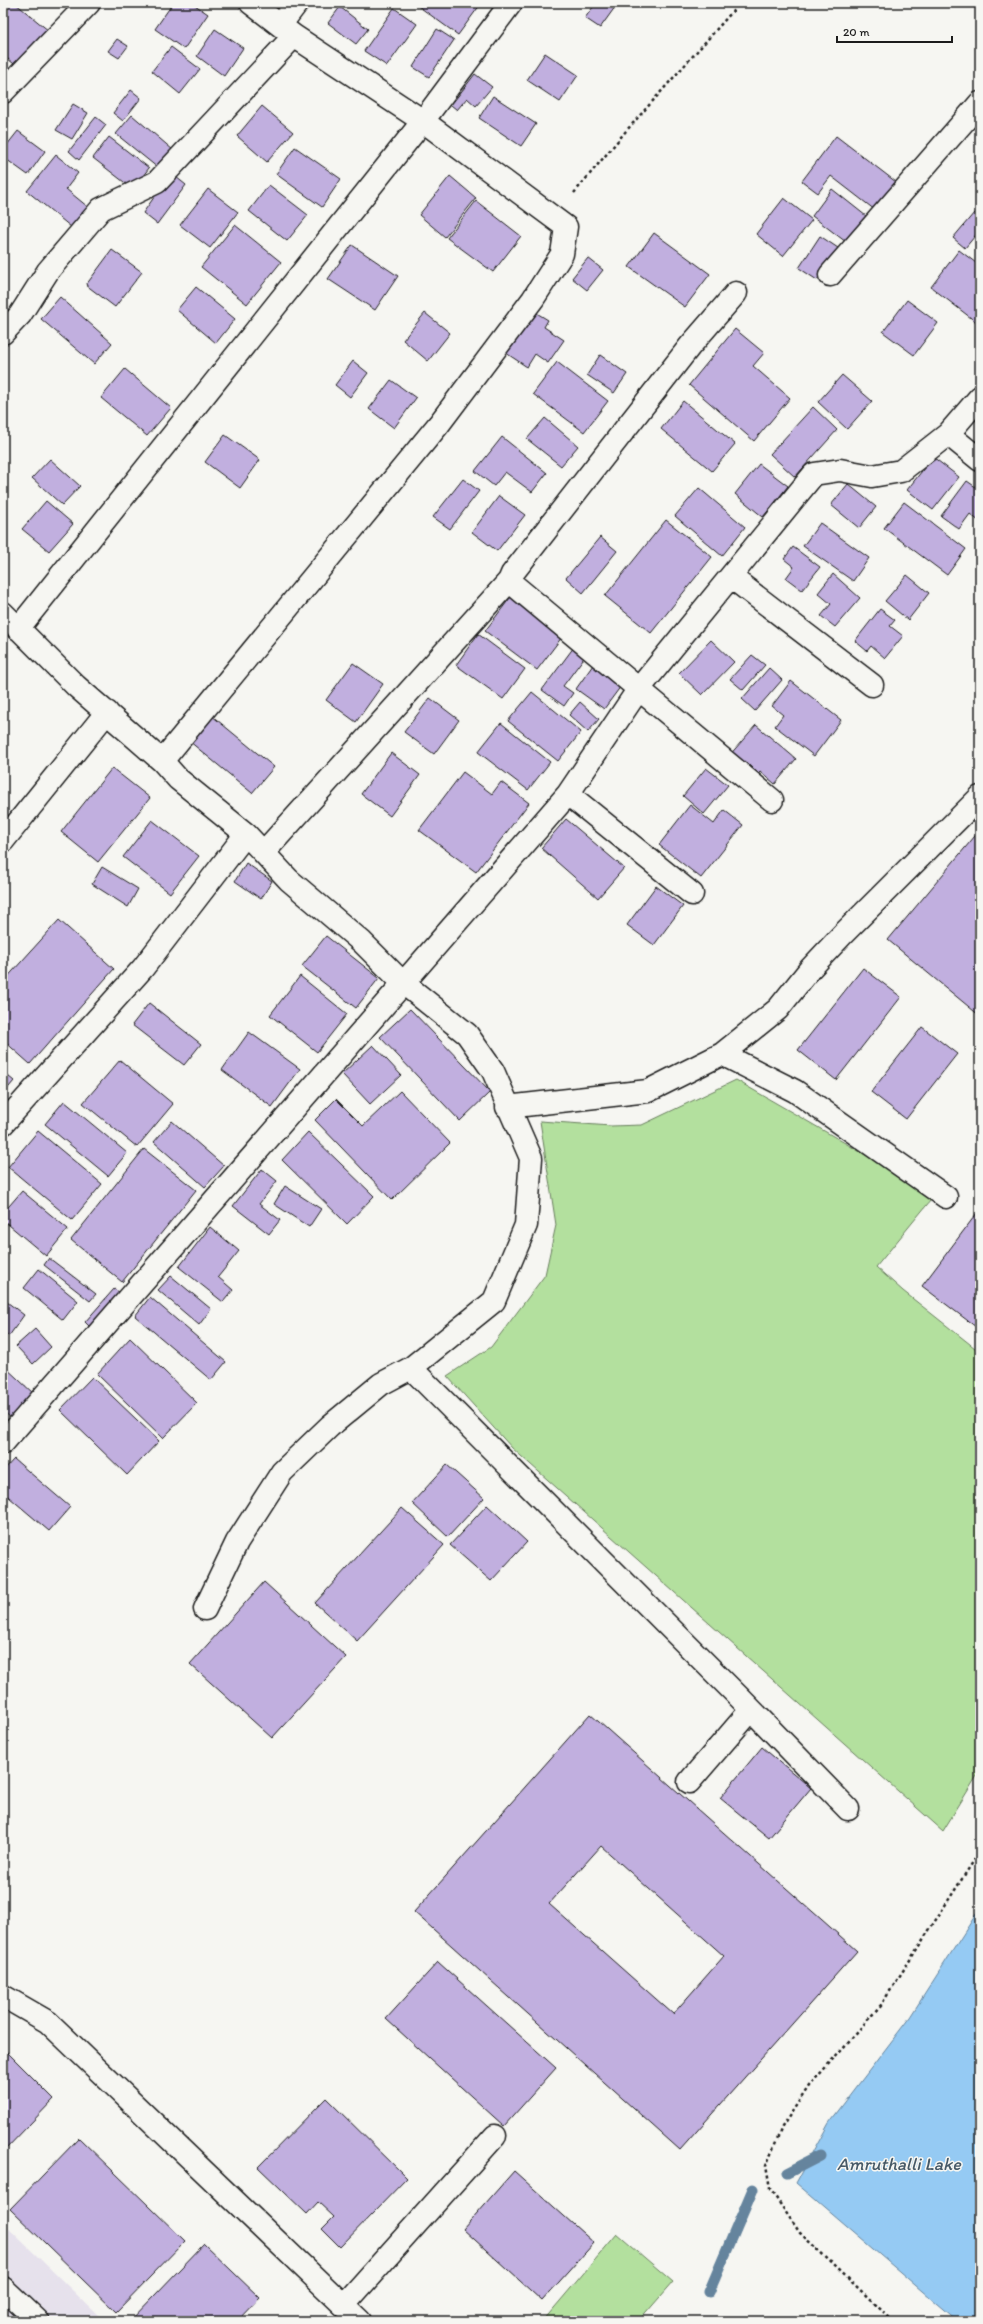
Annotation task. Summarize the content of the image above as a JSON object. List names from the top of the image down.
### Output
{
  "water": ["Amruthalli Lake"],
  "scale_bar": "20 m"
}
